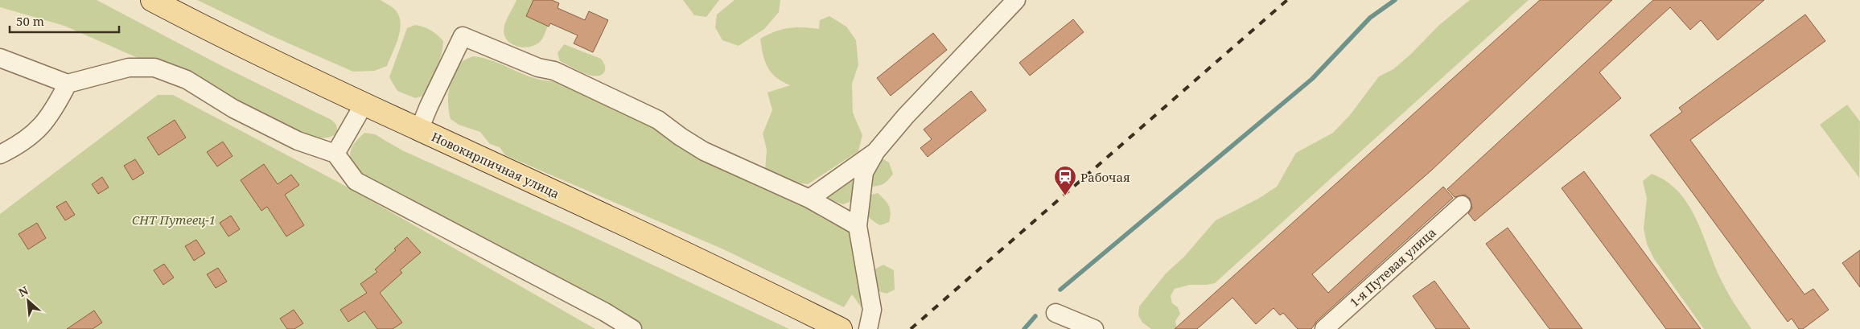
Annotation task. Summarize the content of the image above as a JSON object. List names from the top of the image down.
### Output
{
  "streets": {
    "main road": ["Новокирпичная улица"],
    "street": ["1-я Путевая улица"]
  },
  "parks": ["СНТ Путеец-1"],
  "places": {
    "station": ["Рабочая"]
  },
  "scale_bar": "50 m",
  "north": "top left"
}
